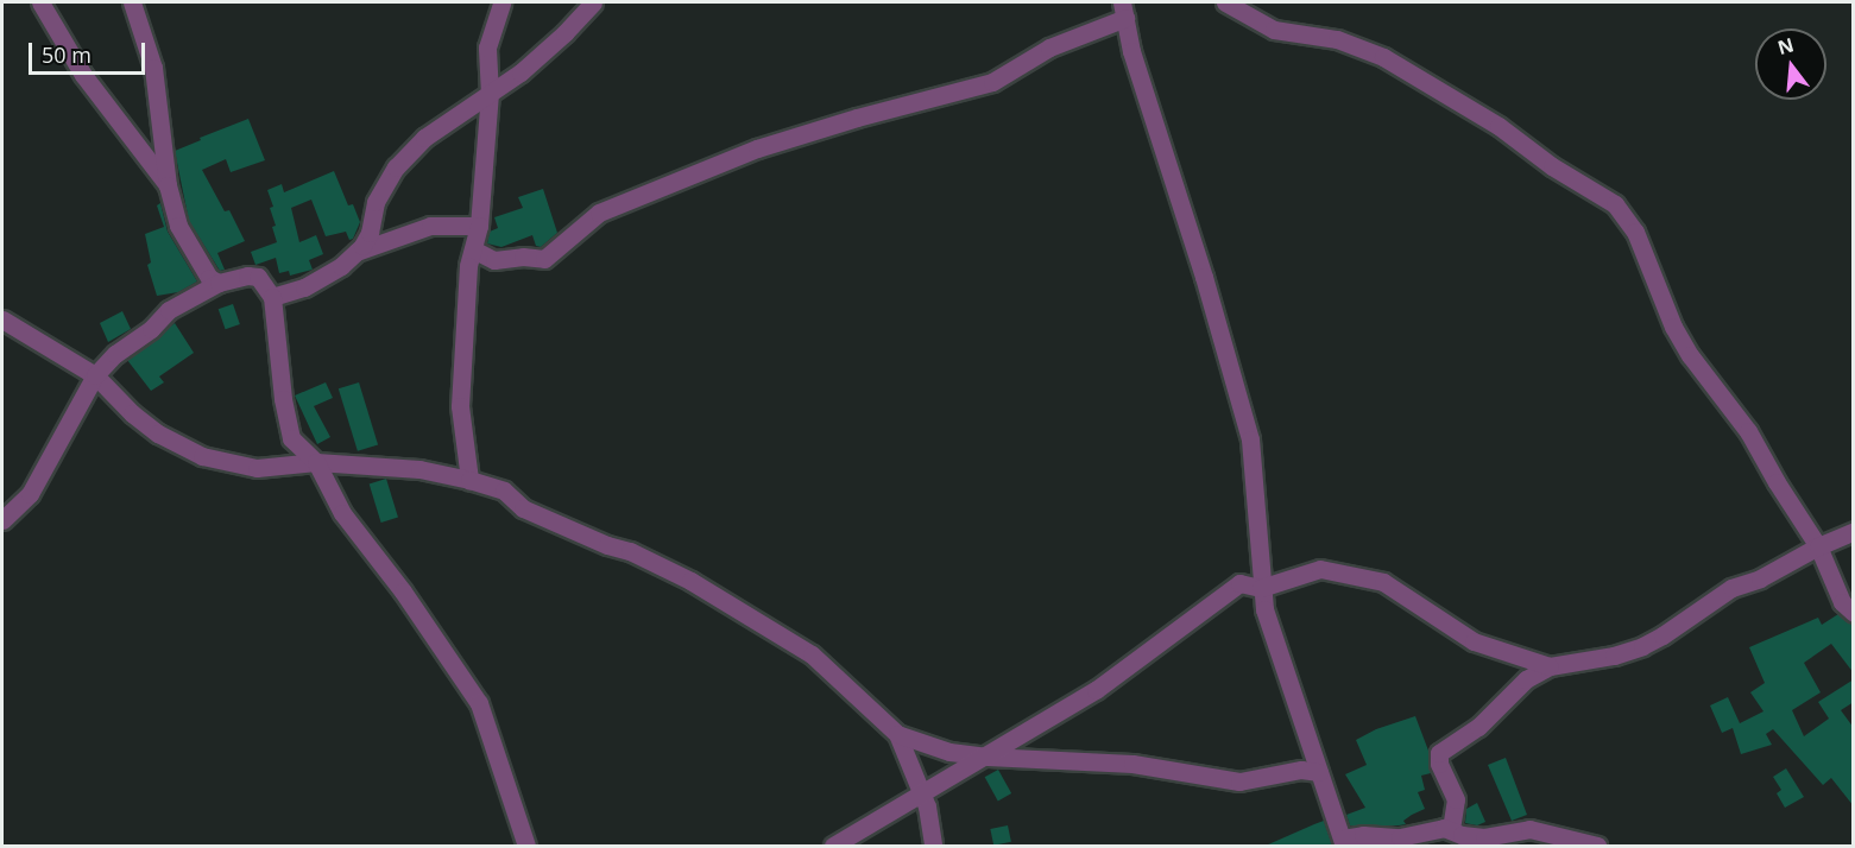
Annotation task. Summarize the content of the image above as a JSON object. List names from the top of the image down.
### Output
{
  "scale_bar": "50 m",
  "north": "top"
}
